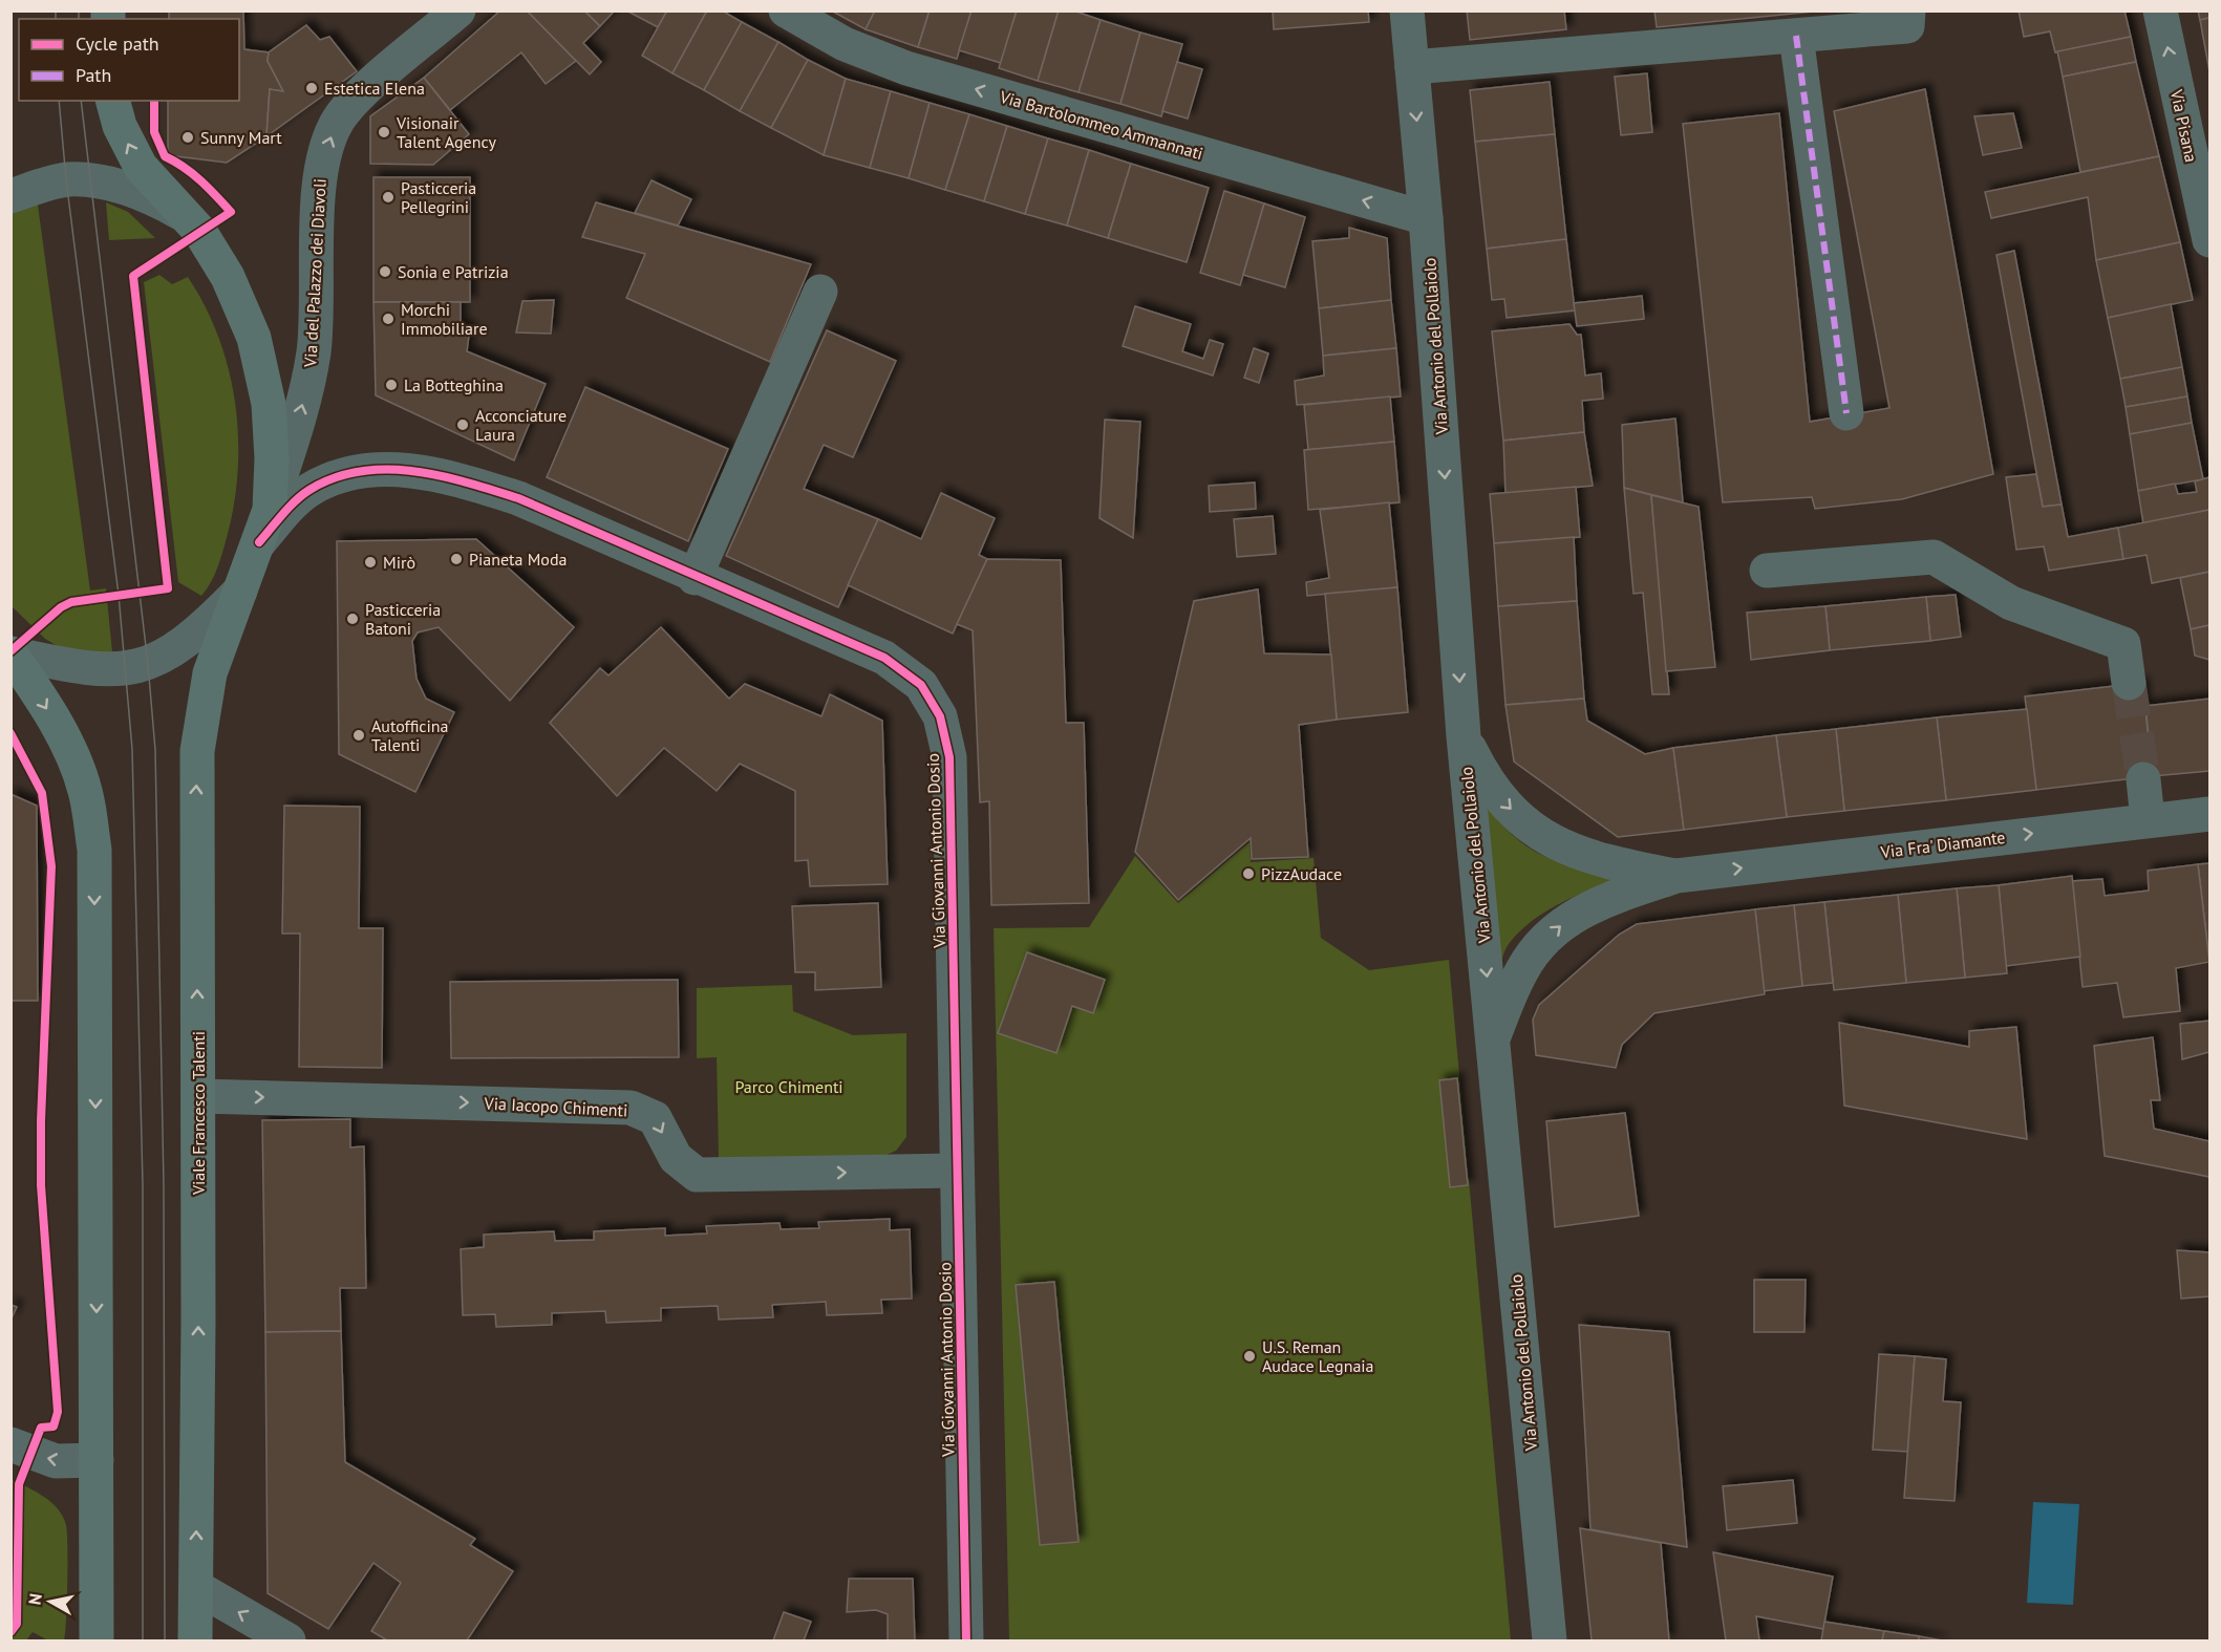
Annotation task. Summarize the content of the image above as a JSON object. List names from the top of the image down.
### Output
{
  "streets": {
    "main road": ["Viale Francesco Talenti"],
    "street": [
      "Via Bartolommeo Ammannati",
      "Via Pisana",
      "Via del Palazzo dei Diavoli",
      "Via Antonio del Pollaiolo",
      "Via Fra' Diamante",
      "Via Giovanni Antonio Dosio",
      "Via Iacopo Chimenti"
    ]
  },
  "crossings": [
    ["Via Bartolommeo Ammannati", "Via Antonio del Pollaiolo"],
    ["Via del Palazzo dei Diavoli", "Viale Francesco Talenti"],
    ["Via Antonio del Pollaiolo", "Via Fra' Diamante"],
    ["Via Giovanni Antonio Dosio", "Via Iacopo Chimenti"],
    ["Via Giovanni Antonio Dosio", "Viale Francesco Talenti"],
    ["Via Iacopo Chimenti", "Viale Francesco Talenti"]
  ],
  "one_way": [
    "Via Bartolommeo Ammannati",
    "Via Pisana",
    "Via del Palazzo dei Diavoli",
    "Via Antonio del Pollaiolo",
    "Via Fra' Diamante",
    "Via Iacopo Chimenti"
  ],
  "parks": ["Parco Chimenti"],
  "places": [
    "Estetica Elena",
    "Visionair Talent Agency",
    "Sunny Mart",
    "Pasticceria Pellegrini",
    "Sonia e Patrizia",
    "Morchi Immobiliare",
    "La Botteghina",
    "Acconciature Laura",
    "Pianeta Moda",
    "Mirò",
    "Pasticceria Batoni",
    "Autofficina Talenti",
    "PizzAudace",
    "U.S. Reman Audace Legnaia"
  ],
  "legend": ["Cycle path", "Path"],
  "north": "left"
}
